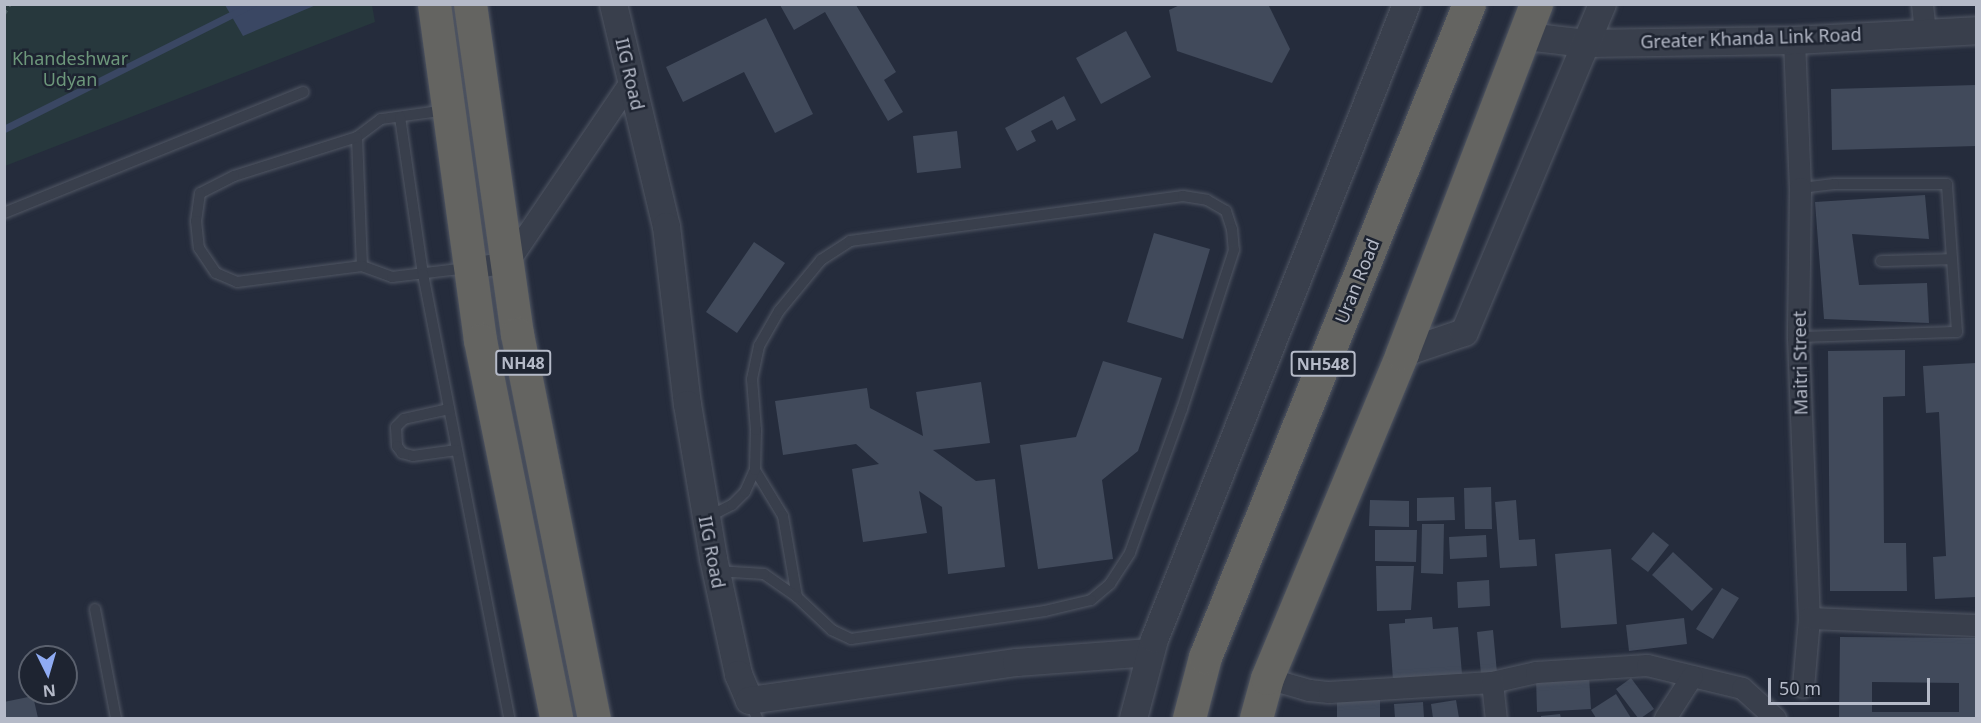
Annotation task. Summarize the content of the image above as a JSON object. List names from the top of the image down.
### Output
{
  "streets": {
    "highway": ["Uran Road", "NH48", "NH548"],
    "street": ["Greater Khanda Link Road", "IIG Road", "Maitri Street"]
  },
  "crossings": [
    ["Greater Khanda Link Road", "Maitri Street"]
  ],
  "parks": ["Khandeshwar Udyan"],
  "scale_bar": "50 m",
  "north": "bottom"
}
